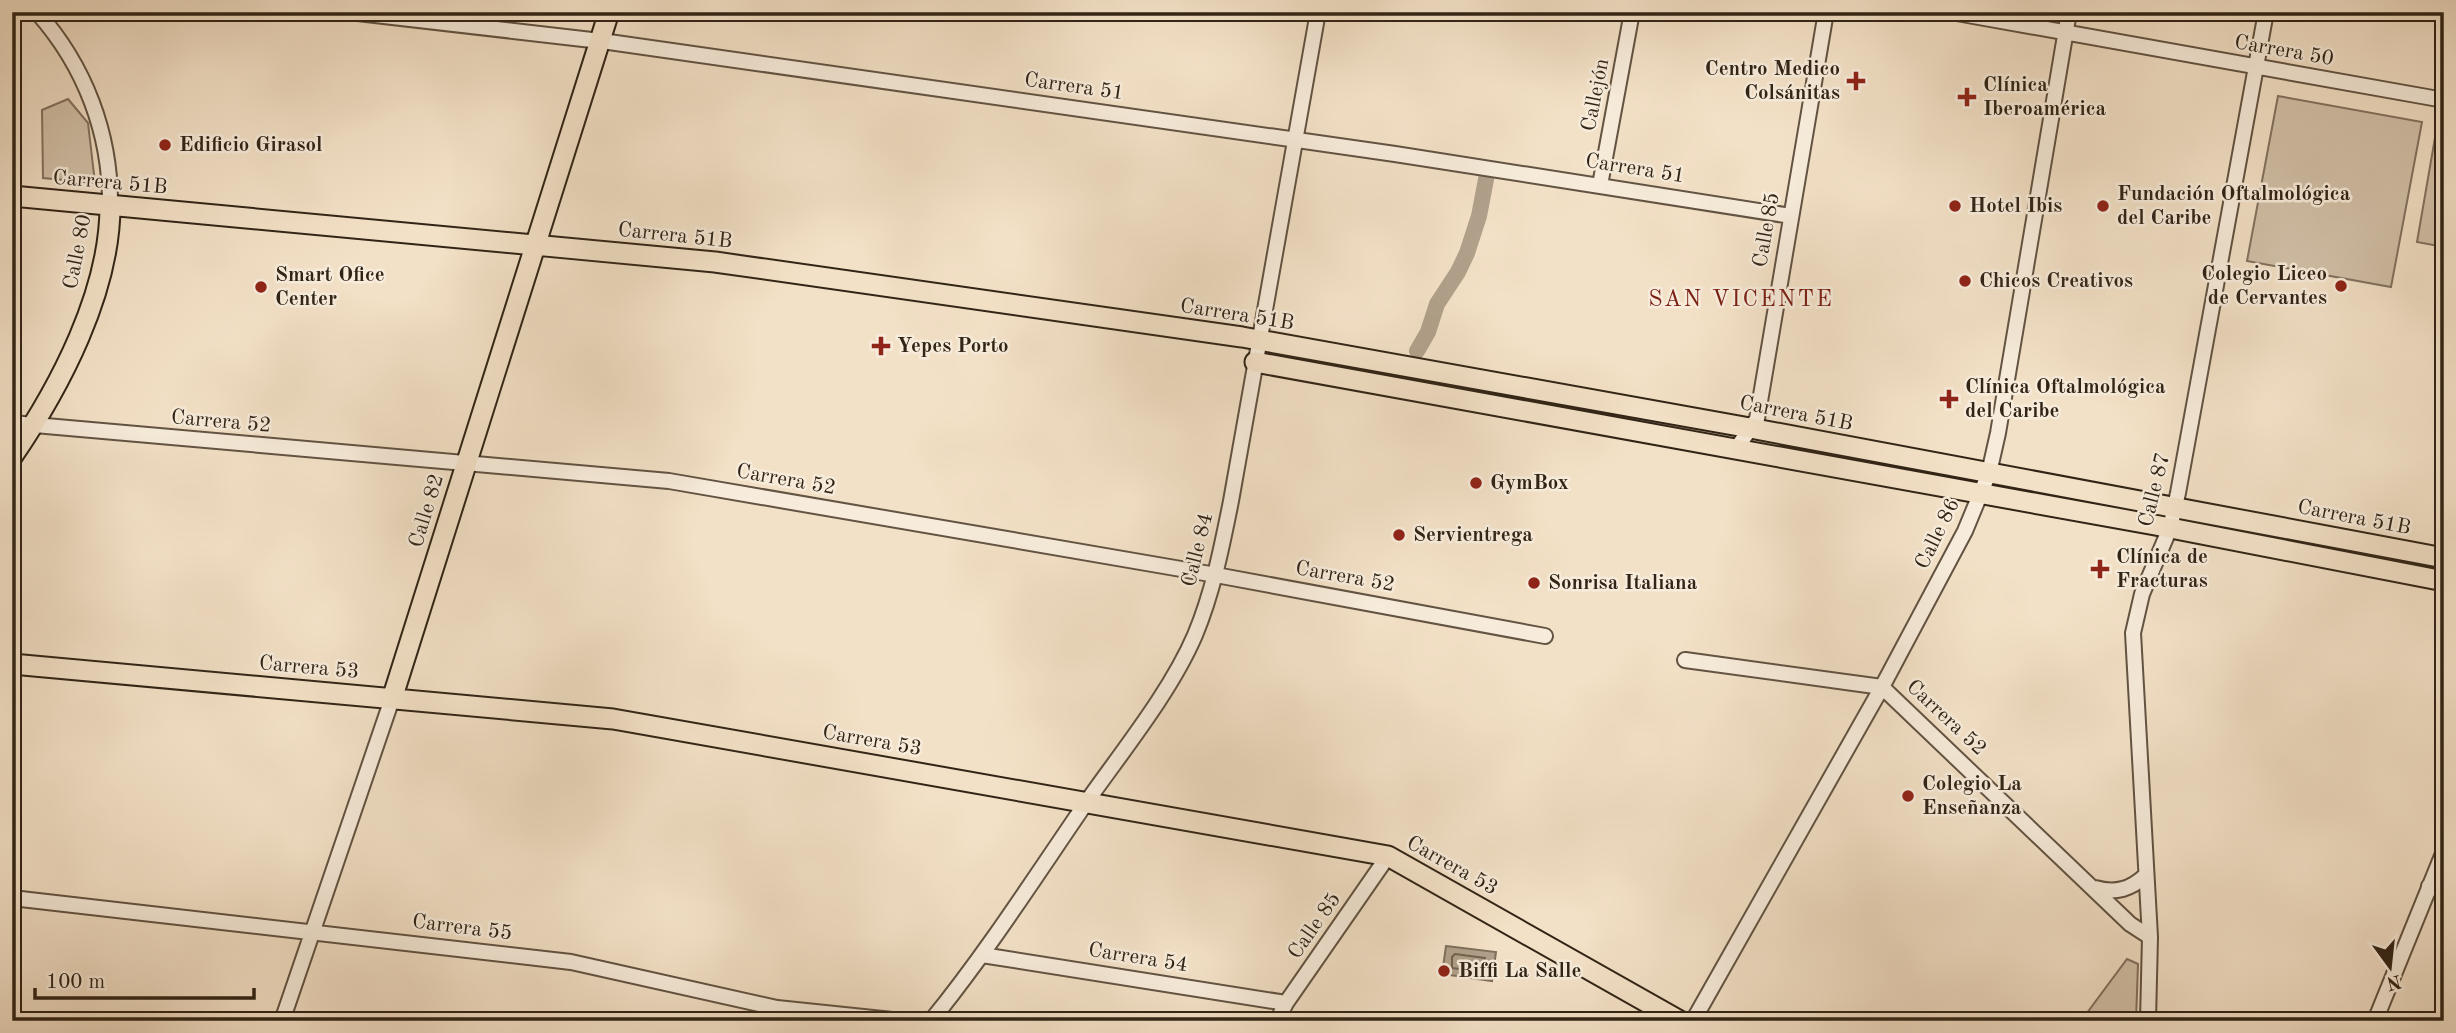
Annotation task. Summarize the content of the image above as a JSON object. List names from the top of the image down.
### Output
{
  "streets": {
    "main road": [
      "Carrera 51B",
      "Calle 80",
      "Calle 82",
      "Carrera 53"
    ],
    "street": [
      "Carrera 50",
      "Carrera 51",
      "Callejón",
      "Calle 85",
      "Carrera 52",
      "Calle 87",
      "Calle 86",
      "Calle 84",
      "Carrera 55",
      "Carrera 54"
    ]
  },
  "crossings": [
    ["Carrera 50", "Calle 87"],
    ["Carrera 50", "Calle 86"],
    ["Carrera 51", "Callejón"],
    ["Carrera 51", "Calle 85"],
    ["Carrera 51", "Calle 82"],
    ["Carrera 51", "Calle 84"],
    ["Carrera 51B", "Calle 85"],
    ["Carrera 51B", "Calle 80"],
    ["Carrera 51B", "Calle 87"],
    ["Carrera 51B", "Calle 82"],
    ["Carrera 51B", "Calle 86"],
    ["Carrera 51B", "Calle 84"],
    ["Calle 85", "Carrera 53"],
    ["Calle 85", "Carrera 54"],
    ["Calle 80", "Carrera 52"],
    ["Carrera 52", "Calle 87"],
    ["Carrera 52", "Calle 82"],
    ["Carrera 52", "Calle 86"],
    ["Carrera 52", "Calle 84"],
    ["Calle 82", "Carrera 53"],
    ["Calle 82", "Carrera 55"],
    ["Calle 84", "Carrera 53"],
    ["Calle 84", "Carrera 54"]
  ],
  "districts": ["SAN VICENTE"],
  "places": {
    "health": [
      "Centro Medico Colsánitas",
      "Clínica Iberoamérica",
      "Yepes Porto",
      "Clínica Oftalmológica del Caribe",
      "Clínica de Fracturas"
    ],
    "other": [
      "Edificio Girasol",
      "Hotel Ibis",
      "Fundación Oftalmológica del Caribe",
      "Chicos Creativos",
      "Colegio Liceo de Cervantes",
      "Smart Ofice Center",
      "GymBox",
      "Servientrega",
      "Sonrisa Italiana",
      "Colegio La Enseñanza",
      "Biffi La Salle"
    ]
  },
  "scale_bar": "100 m",
  "north": "bottom"
}
